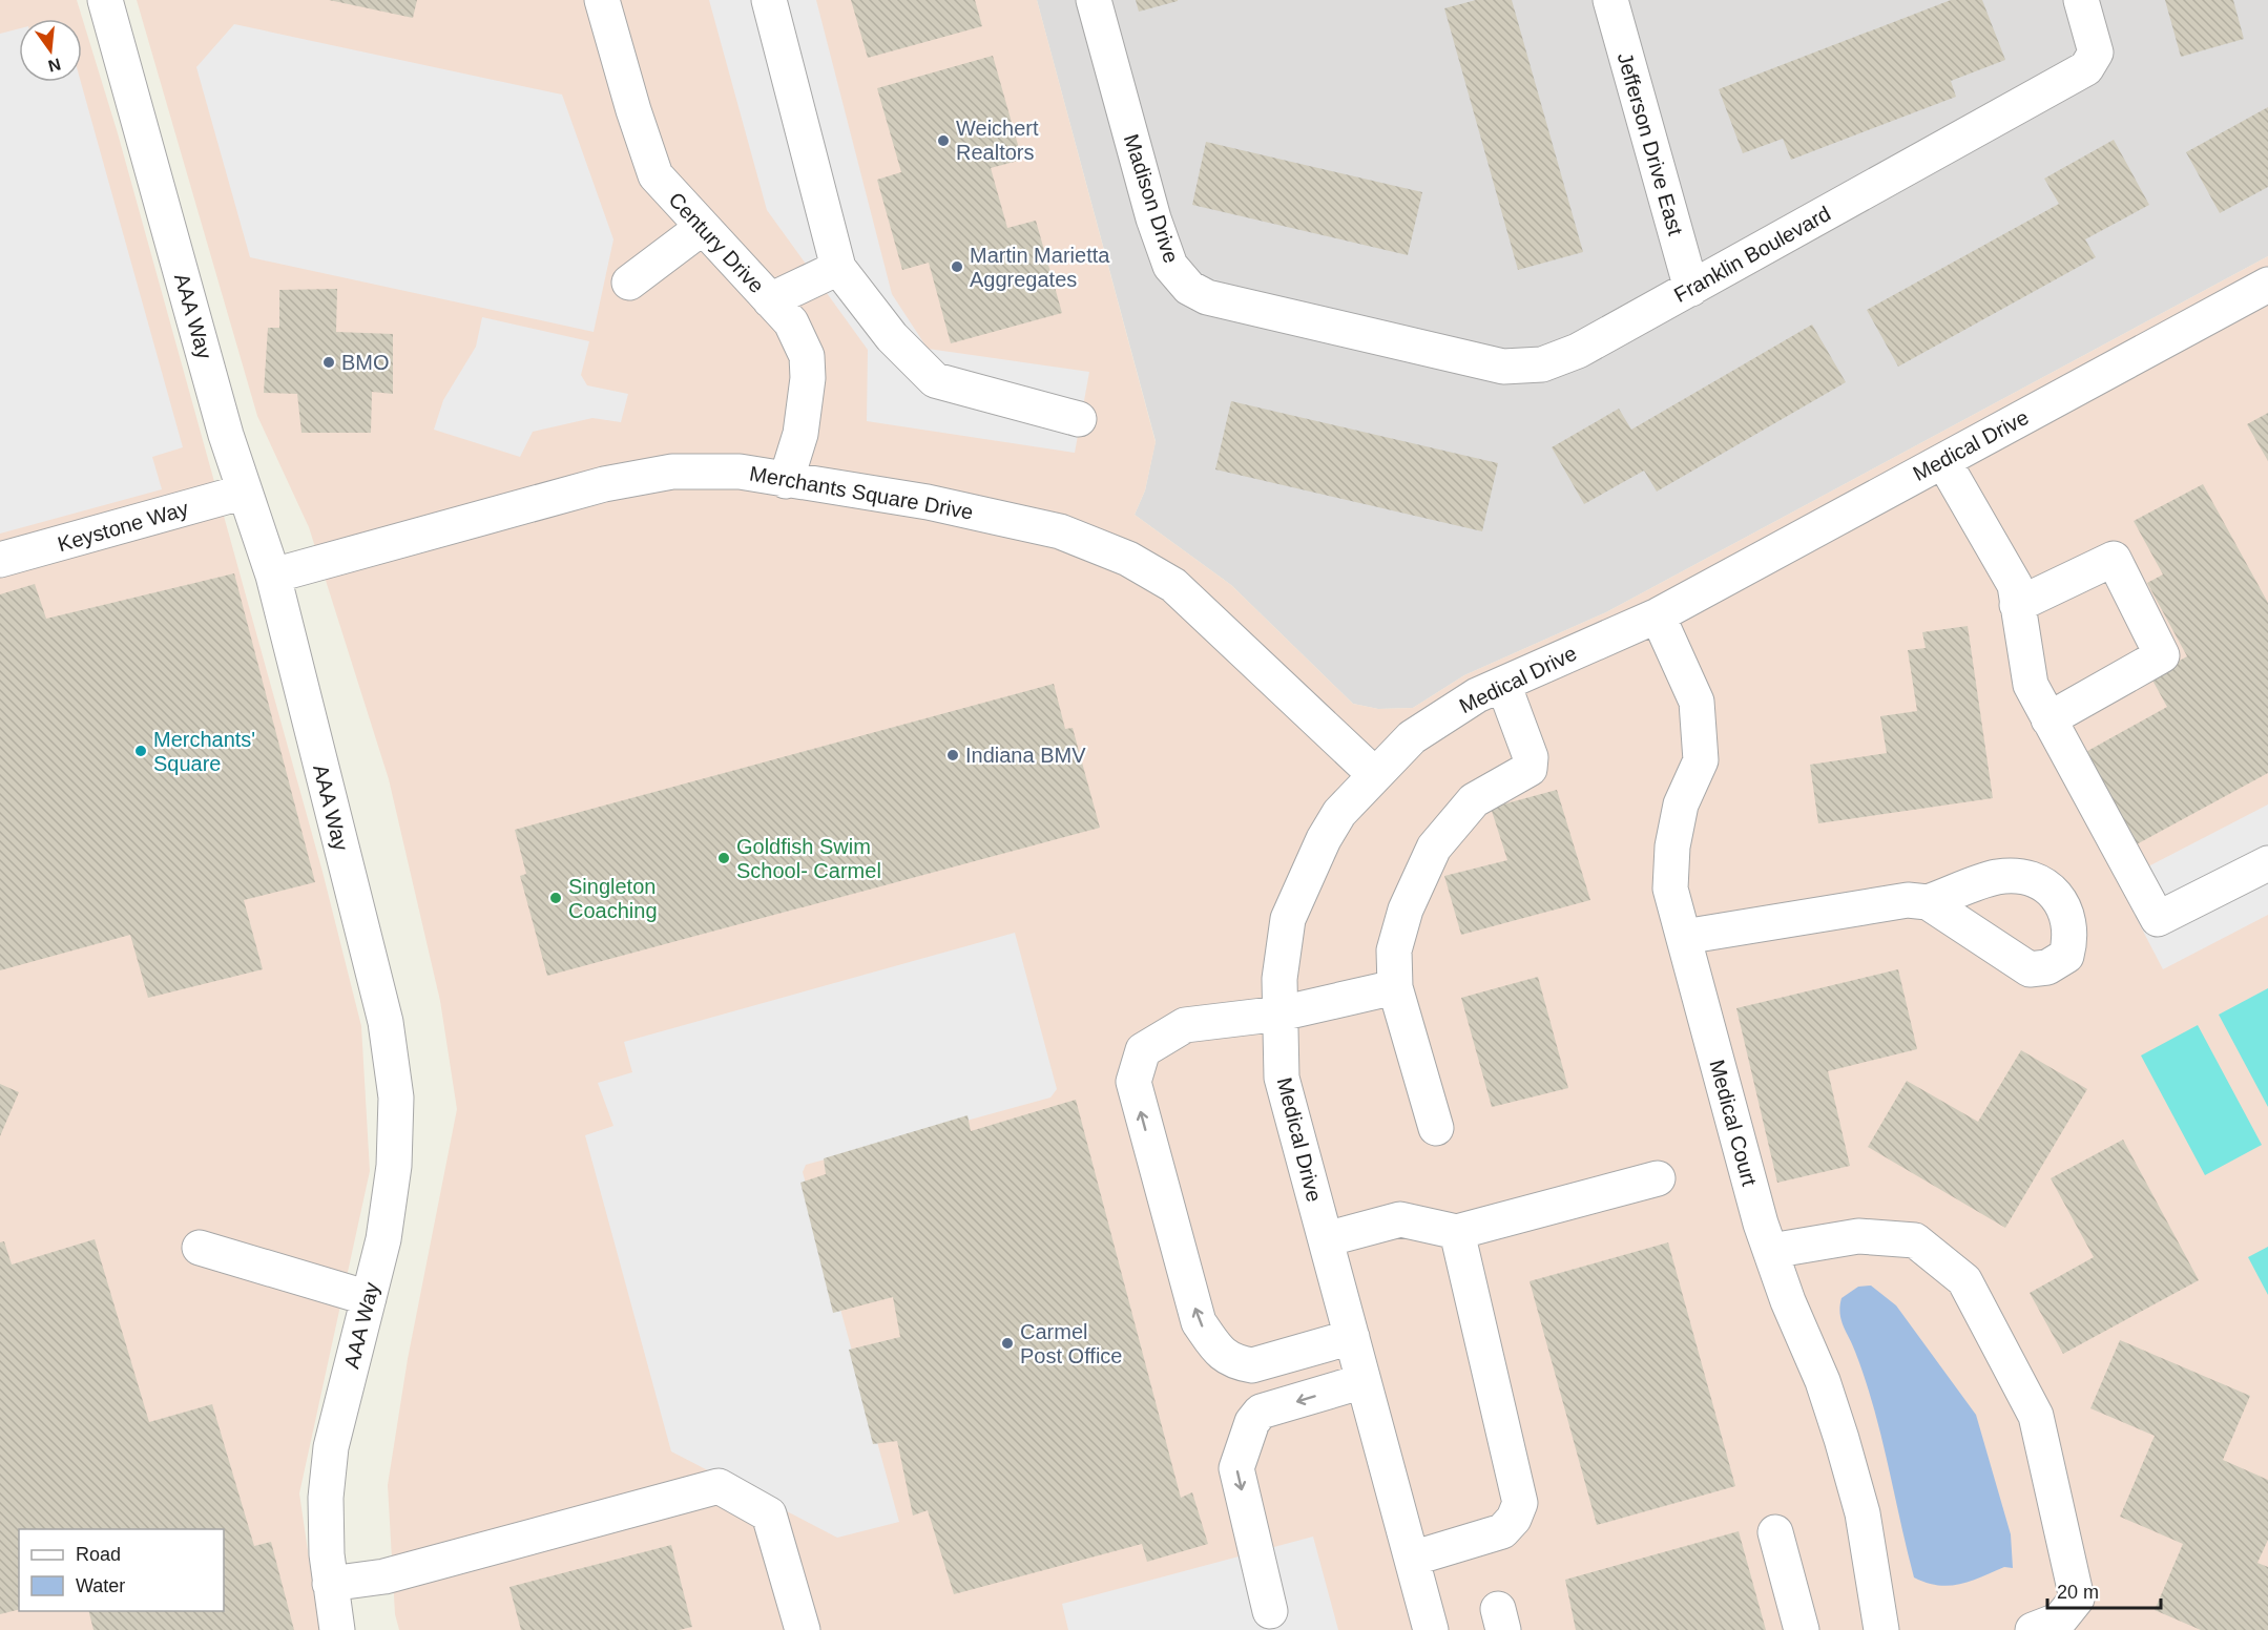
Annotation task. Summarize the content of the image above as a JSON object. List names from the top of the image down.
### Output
{
  "streets": {
    "street": [
      "Jefferson Drive East",
      "Madison Drive",
      "Century Drive",
      "Franklin Boulevard",
      "AAA Way",
      "Medical Drive",
      "Merchants Square Drive",
      "Keystone Way",
      "Medical Court"
    ]
  },
  "crossings": [
    ["Jefferson Drive East", "Franklin Boulevard"],
    ["Madison Drive", "Franklin Boulevard"],
    ["Century Drive", "Merchants Square Drive"],
    ["AAA Way", "Merchants Square Drive"],
    ["AAA Way", "Keystone Way"],
    ["Medical Drive", "Merchants Square Drive"],
    ["Medical Drive", "Medical Court"]
  ],
  "places": [
    "Weichert Realtors",
    "Martin Marietta Aggregates",
    "BMO",
    "Merchants' Square",
    "Indiana BMV",
    "Goldfish Swim School- Carmel",
    "Singleton Coaching",
    "Carmel Post Office"
  ],
  "legend": ["Road", "Water"],
  "scale_bar": "20 m",
  "north": "bottom"
}
